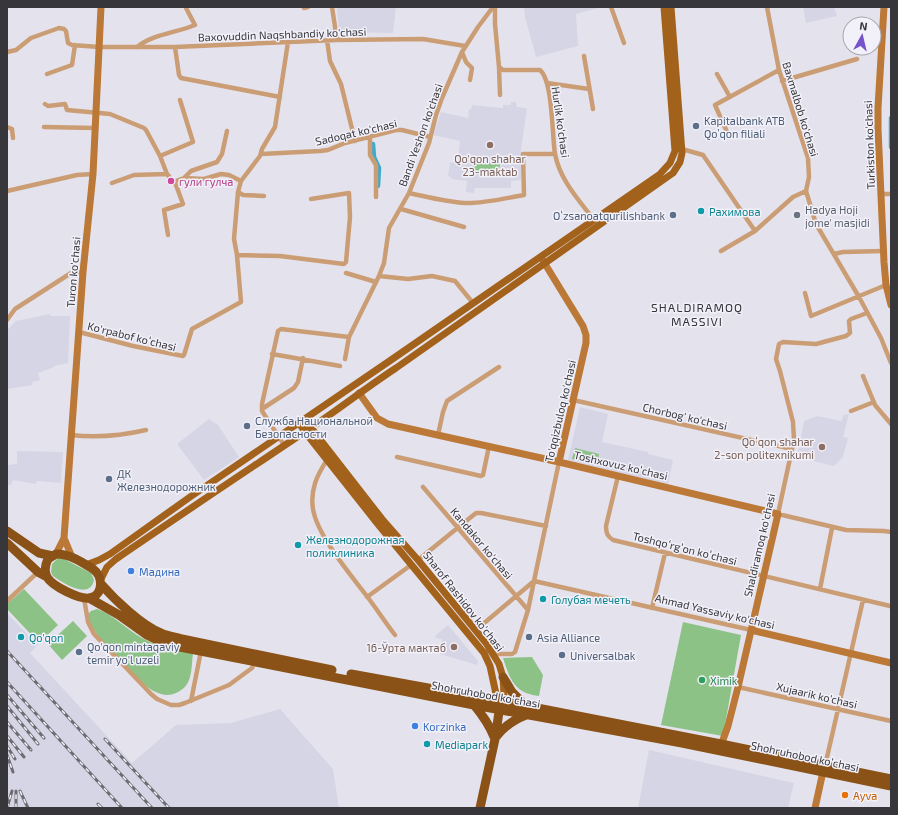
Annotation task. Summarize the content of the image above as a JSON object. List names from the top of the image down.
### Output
{
  "streets": {
    "highway": ["Shohruhobod koʻchasi"],
    "main road": ["Sharof Rashidov ko'chasi"],
    "street": [
      "Baxovuddin Naqshbandiy ko'chasi",
      "Baxmalbob ko'chasi",
      "Hurlik ko'chasi",
      "Sadoqat ko'chasi",
      "Bandi Yeshon ko'chasi",
      "Turkiston ko'chasi",
      "Turon ko'chasi",
      "Ko'rpabof koʻchasi",
      "To'qqizbuloq ko'chasi",
      "Chorbog' ko'chasi",
      "Toshxovuz koʻchasi",
      "Kandakor ko'chasi",
      "Shaldiramoq ko'chasi",
      "Toshqoʻrgʻon koʻchasi",
      "Ahmad Yassaviy ko'chasi",
      "Xujaarik ko'chasi"
    ]
  },
  "crossings": [
    ["Baxovuddin Naqshbandiy ko'chasi", "Bandi Yeshon ko'chasi"],
    ["Baxovuddin Naqshbandiy ko'chasi", "Turon ko'chasi"],
    ["Baxovuddin Naqshbandiy ko'chasi", "Ko'rpabof koʻchasi"],
    ["Baxmalbob ko'chasi", "Shaldiramoq ko'chasi"],
    ["Sadoqat ko'chasi", "Bandi Yeshon ko'chasi"],
    ["Sadoqat ko'chasi", "Ko'rpabof koʻchasi"],
    ["Turon ko'chasi", "Ko'rpabof koʻchasi"],
    ["Turon ko'chasi", "Shohruhobod koʻchasi"],
    ["To'qqizbuloq ko'chasi", "Chorbog' ko'chasi"],
    ["To'qqizbuloq ko'chasi", "Toshxovuz koʻchasi"],
    ["To'qqizbuloq ko'chasi", "Kandakor ko'chasi"],
    ["To'qqizbuloq ko'chasi", "Sharof Rashidov ko'chasi"],
    ["To'qqizbuloq ko'chasi", "Ahmad Yassaviy ko'chasi"],
    ["Chorbog' ko'chasi", "Shaldiramoq ko'chasi"],
    ["Toshxovuz koʻchasi", "Shaldiramoq ko'chasi"],
    ["Toshxovuz koʻchasi", "Toshqoʻrgʻon koʻchasi"],
    ["Shaldiramoq ko'chasi", "Toshqoʻrgʻon koʻchasi"],
    ["Shaldiramoq ko'chasi", "Ahmad Yassaviy ko'chasi"],
    ["Shaldiramoq ko'chasi", "Shohruhobod koʻchasi"],
    ["Shaldiramoq ko'chasi", "Xujaarik ko'chasi"],
    ["Sharof Rashidov ko'chasi", "Shohruhobod koʻchasi"]
  ],
  "districts": ["SHALDIRAMOQ MASSIVI"],
  "places": [
    "Kapitalbank ATB Qo’qon filiali",
    "Qo'qon shahar 23-maktab",
    "гули гулча",
    "Рахимова",
    "Oʻzsanoatqurilishbank",
    "Hadya Hoji jome' masjidi",
    "Служба Национальной Безопасности",
    "Qoʻqon shahar 2-son politexnikumi",
    "ДК Железнодорожник",
    "Железнодорожная поликлиника",
    "Мадина",
    "Голубая мечеть",
    "Qo'qon",
    "Asia Alliance",
    "16-Ўрта мактаб",
    "Qo'qon mintaqaviy temir yo'l uzeli",
    "Universalbak",
    "Ximik",
    "Korzinka",
    "Mediapark",
    "Ayva"
  ],
  "north": "top"
}
